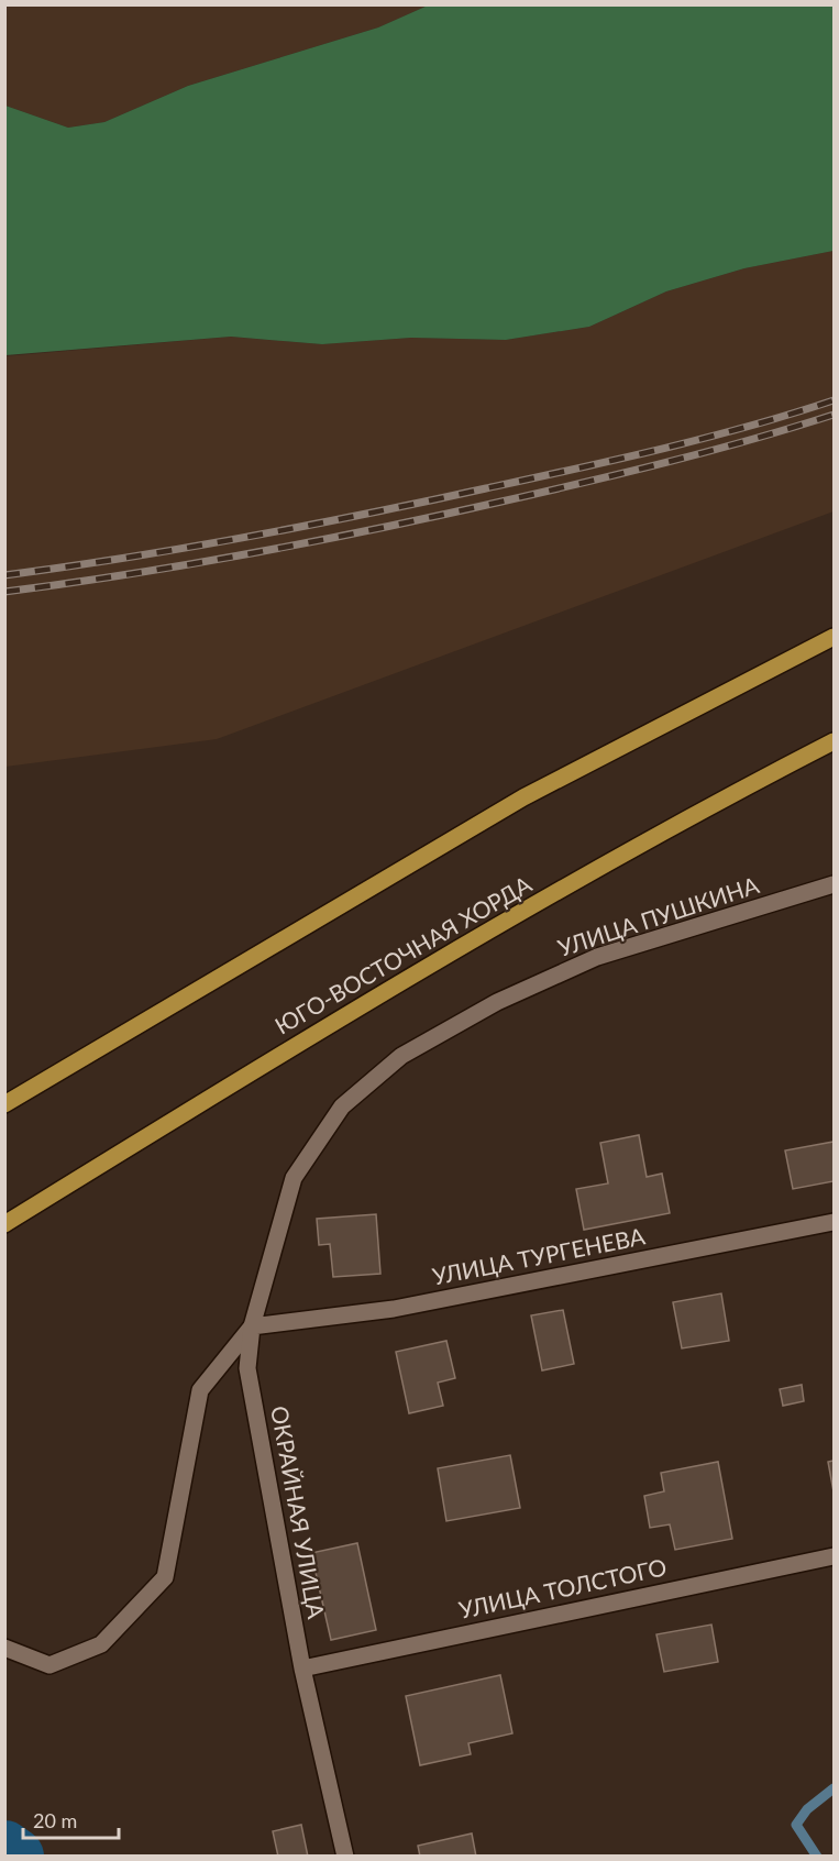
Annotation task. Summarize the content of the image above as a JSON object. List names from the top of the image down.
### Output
{
  "streets": {
    "main road": ["ЮГО-ВОСТОЧНАЯ ХОРДА"],
    "street": [
      "УЛИЦА ПУШКИНА",
      "УЛИЦА ТУРГЕНЕВА",
      "ОКРАЙНАЯ УЛИЦА",
      "УЛИЦА ТОЛСТОГО"
    ]
  },
  "crossings": [
    ["УЛИЦА ПУШКИНА", "ОКРАЙНАЯ УЛИЦА"],
    ["УЛИЦА ТУРГЕНЕВА", "ОКРАЙНАЯ УЛИЦА"],
    ["ОКРАЙНАЯ УЛИЦА", "УЛИЦА ТОЛСТОГО"]
  ],
  "scale_bar": "20 m"
}
